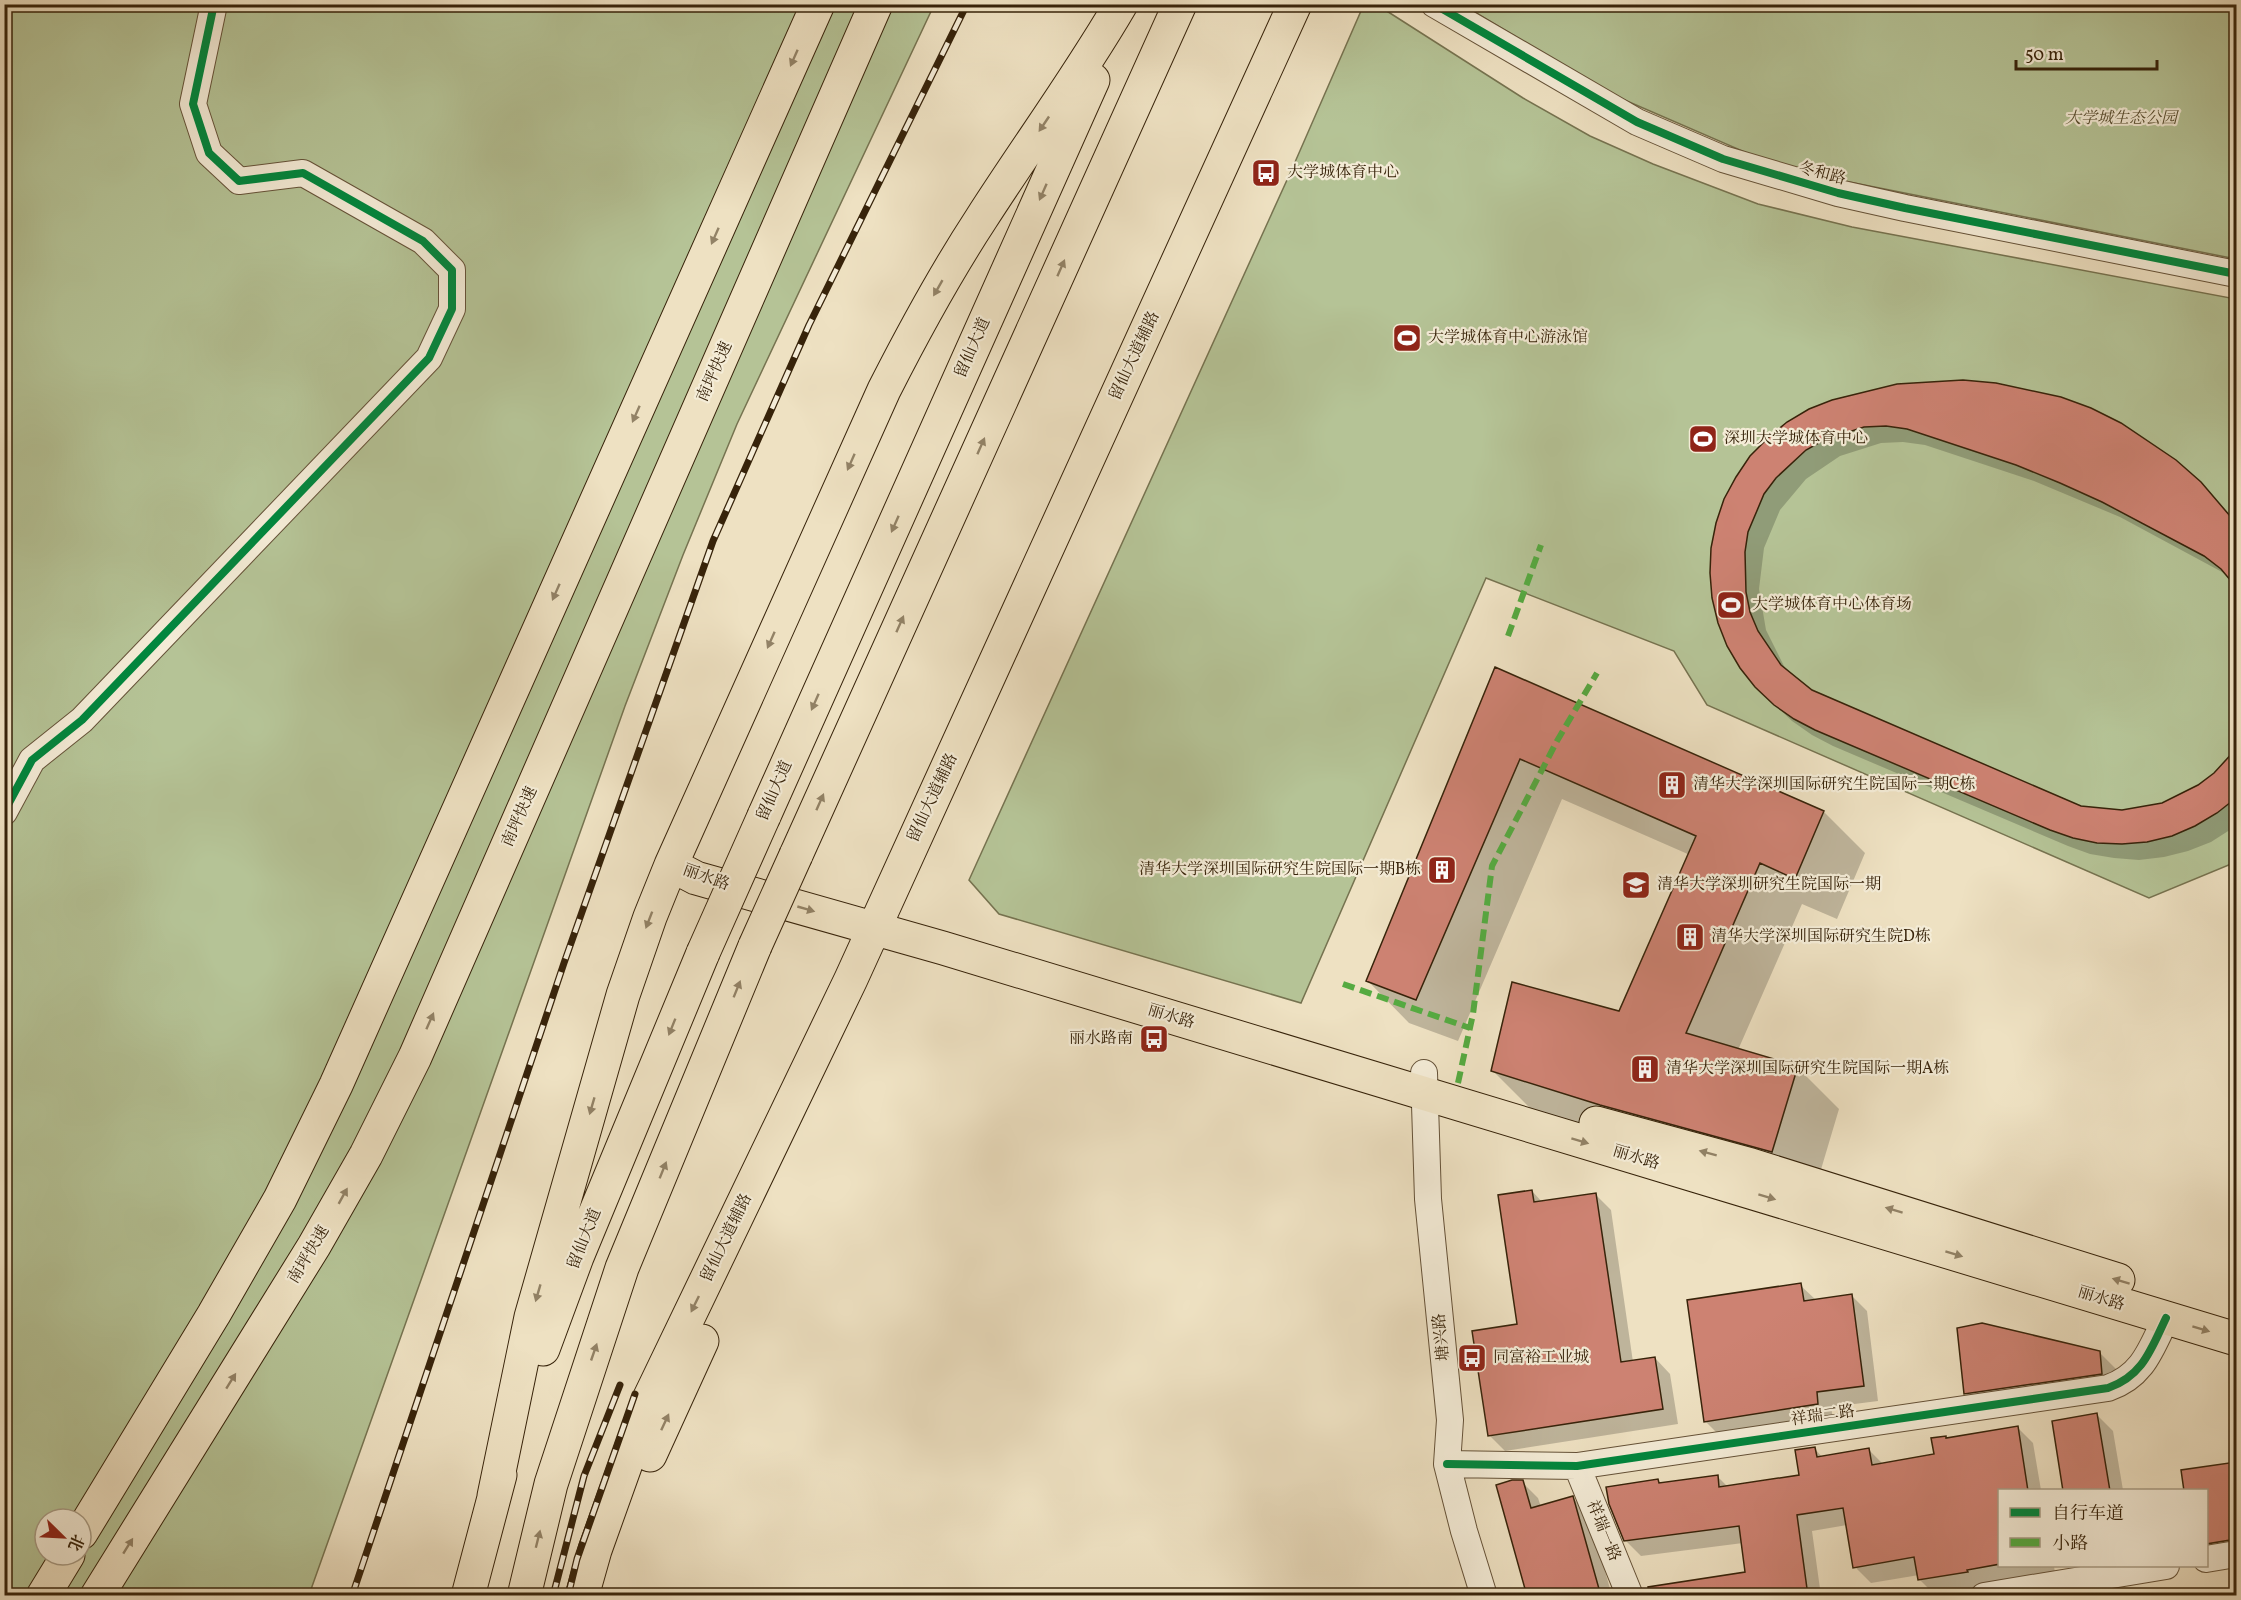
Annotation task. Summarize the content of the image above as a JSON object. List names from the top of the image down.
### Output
{
  "streets": {
    "main road": [
      "留仙大道",
      "留仙大道辅路",
      "南坪快速",
      "丽水路"
    ],
    "street": [
      "冬和路",
      "塘兴路",
      "祥瑞二路",
      "祥瑞一路"
    ]
  },
  "crossings": [
    ["留仙大道辅路", "丽水路"],
    ["丽水路", "塘兴路"],
    ["丽水路", "祥瑞二路"],
    ["塘兴路", "祥瑞二路"],
    ["祥瑞二路", "祥瑞一路"]
  ],
  "parks": ["大学城生态公园"],
  "places": {
    "bus stop": ["大学城体育中心", "丽水路南", "同富裕工业城"],
    "sports": ["大学城体育中心游泳馆", "深圳大学城体育中心", "大学城体育中心体育场"],
    "building": [
      "清华大学深圳国际研究生院国际一期C栋",
      "清华大学深圳国际研究生院国际一期B栋",
      "清华大学深圳国际研究生院D栋",
      "清华大学深圳国际研究生院国际一期A栋"
    ],
    "school or university": ["清华大学深圳研究生院国际一期"]
  },
  "legend": ["自行车道", "小路"],
  "scale_bar": "50 m",
  "north": "bottom right"
}
